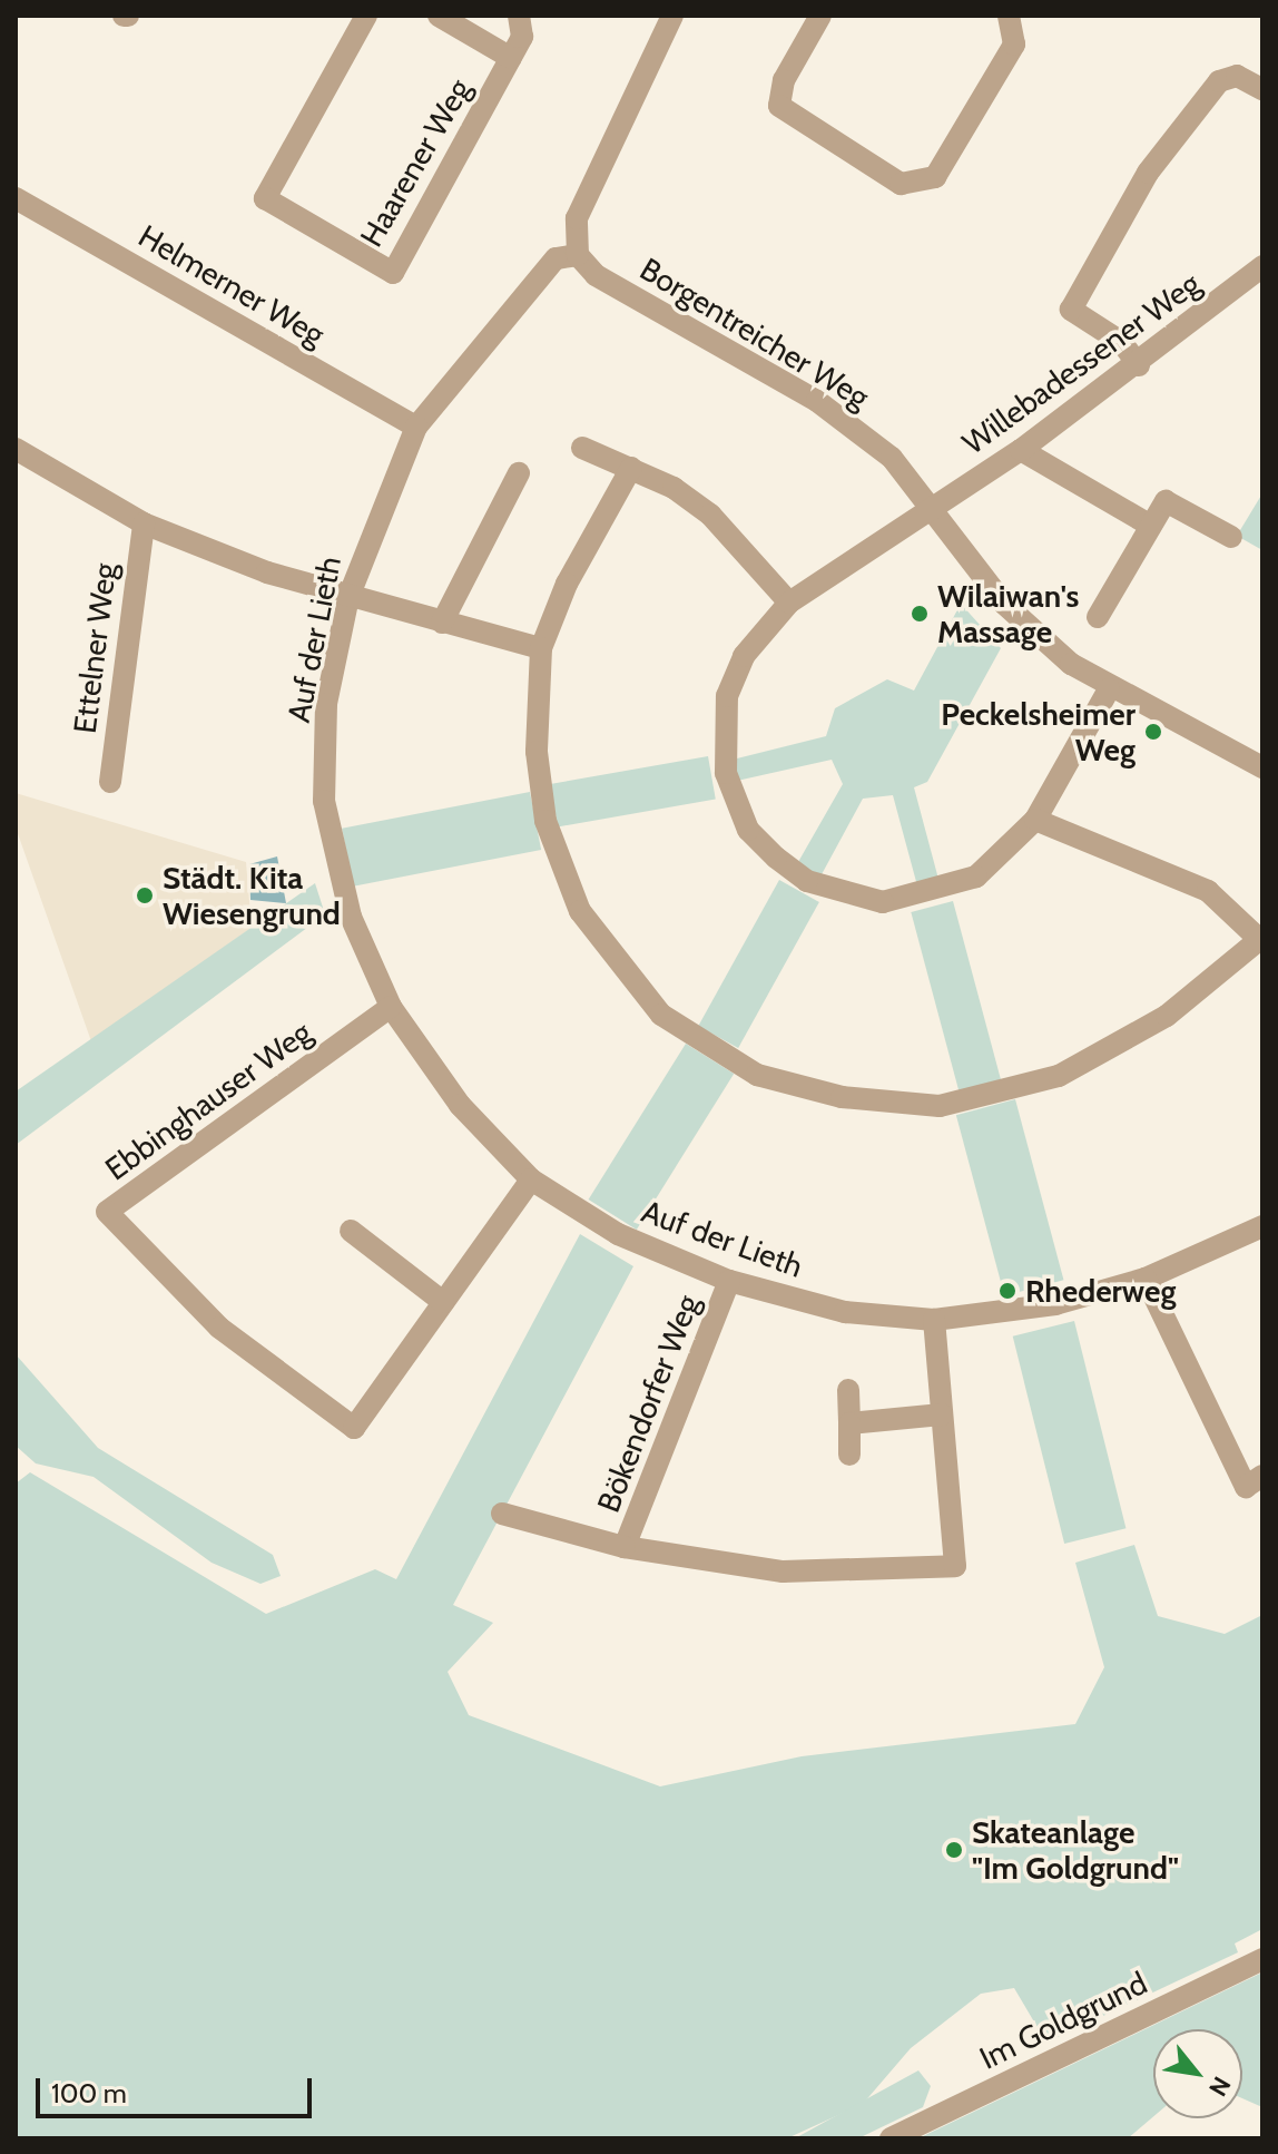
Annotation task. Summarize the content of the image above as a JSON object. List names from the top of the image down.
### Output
{
  "streets": {
    "street": [
      "Haarener Weg",
      "Helmerner Weg",
      "Borgentreicher Weg",
      "Willebadessener Weg",
      "Auf der Lieth",
      "Ettelner Weg",
      "Ebbinghauser Weg",
      "Bökendorfer Weg",
      "Im Goldgrund"
    ]
  },
  "crossings": [
    ["Helmerner Weg", "Auf der Lieth"],
    ["Borgentreicher Weg", "Willebadessener Weg"],
    ["Borgentreicher Weg", "Auf der Lieth"],
    ["Auf der Lieth", "Ettelner Weg"],
    ["Auf der Lieth", "Ebbinghauser Weg"],
    ["Auf der Lieth", "Bökendorfer Weg"]
  ],
  "places": [
    "Wilaiwan's Massage",
    "Peckelsheimer Weg",
    "Städt. Kita Wiesengrund",
    "Rhederweg",
    "Skateanlage \"Im Goldgrund\""
  ],
  "scale_bar": "100 m",
  "north": "bottom right"
}
